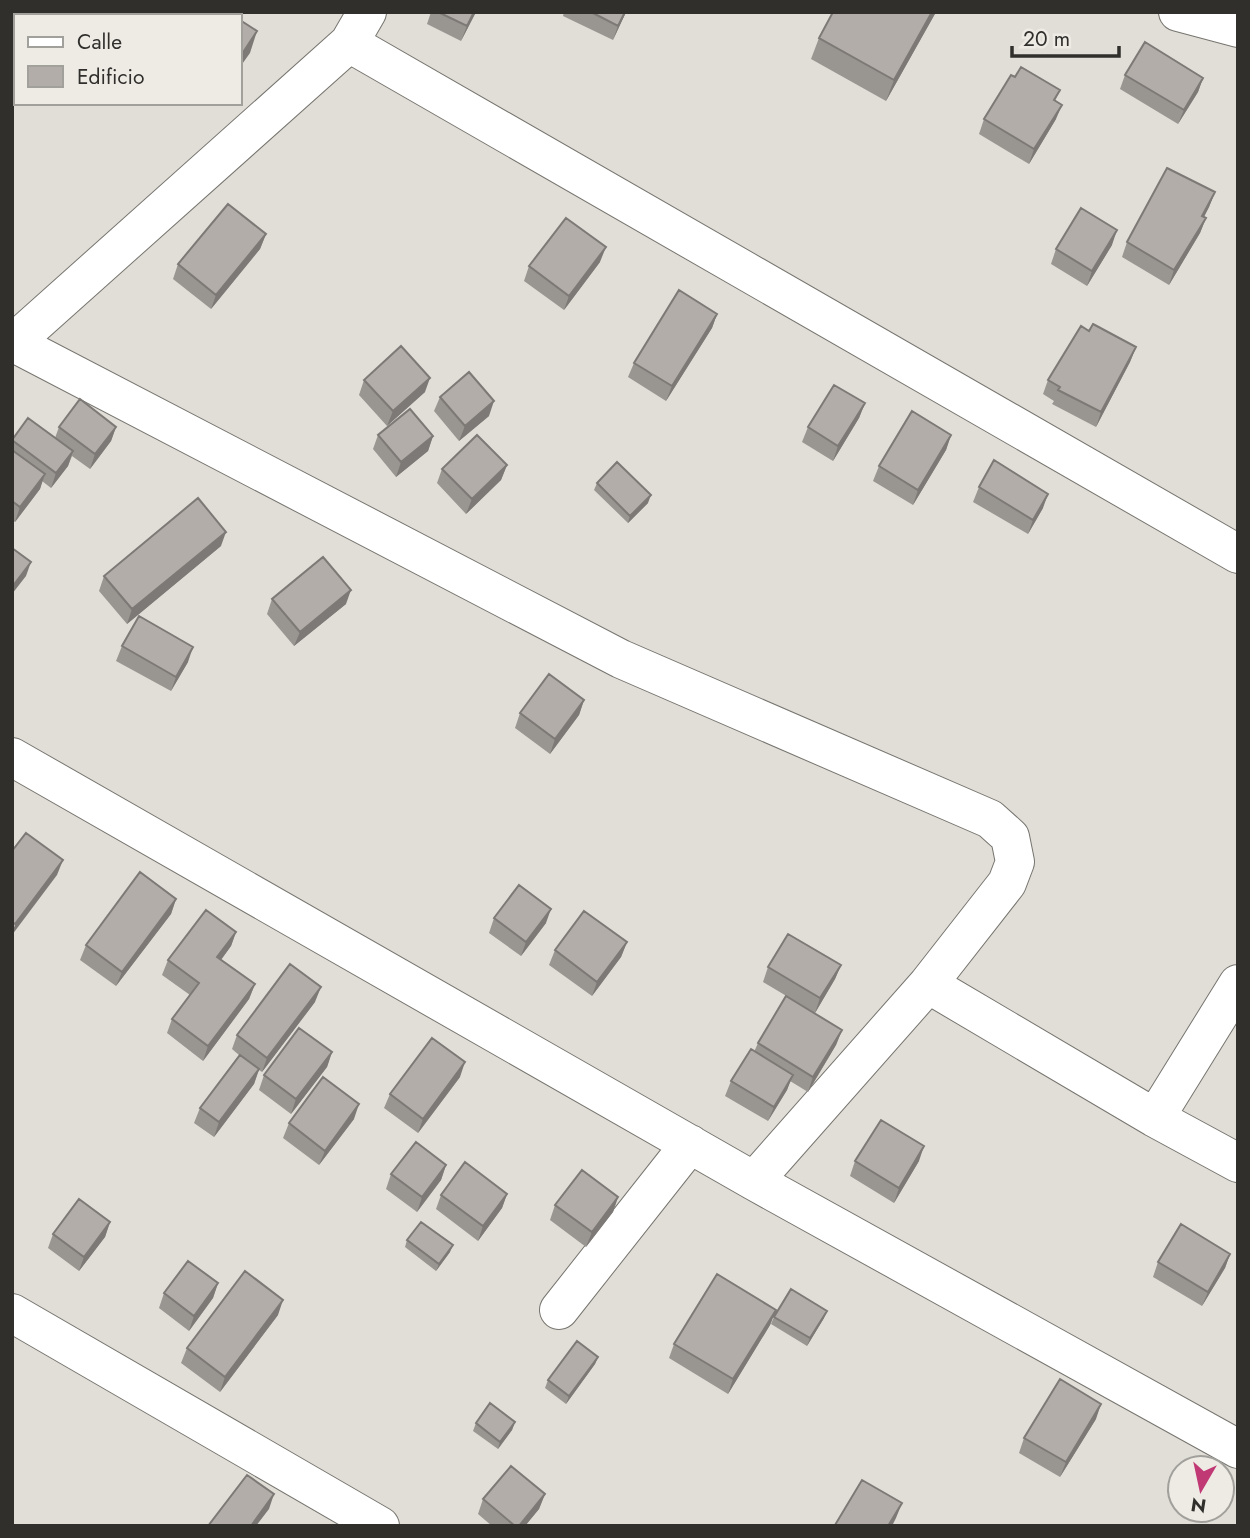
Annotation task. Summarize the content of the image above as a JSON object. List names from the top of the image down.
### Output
{
  "legend": ["Calle", "Edificio"],
  "scale_bar": "20 m",
  "north": "bottom"
}
